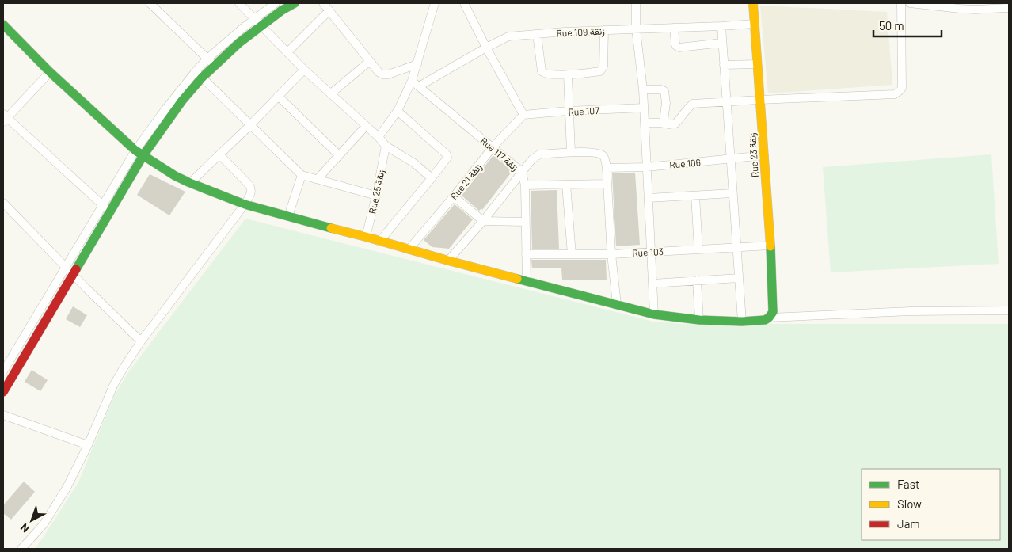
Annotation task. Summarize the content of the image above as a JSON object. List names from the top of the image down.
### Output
{
  "streets": {
    "street": [
      "Rue 109 زنقة",
      "Rue 107",
      "Rue 117 زنقة",
      "Rue 23 زنقة",
      "Rue 106",
      "Rue 21 زنقة",
      "Rue 25 زنقة",
      "Rue 103"
    ]
  },
  "crossings": [
    ["Rue 109 زنقة", "Rue 117 زنقة"],
    ["Rue 109 زنقة", "Rue 23 زنقة"],
    ["Rue 107", "Rue 21 زنقة"],
    ["Rue 117 زنقة", "Rue 21 زنقة"],
    ["Rue 117 زنقة", "Rue 103"],
    ["Rue 23 زنقة", "Rue 106"],
    ["Rue 23 زنقة", "Rue 103"]
  ],
  "legend": ["Fast", "Slow", "Jam"],
  "scale_bar": "50 m",
  "north": "bottom left"
}
